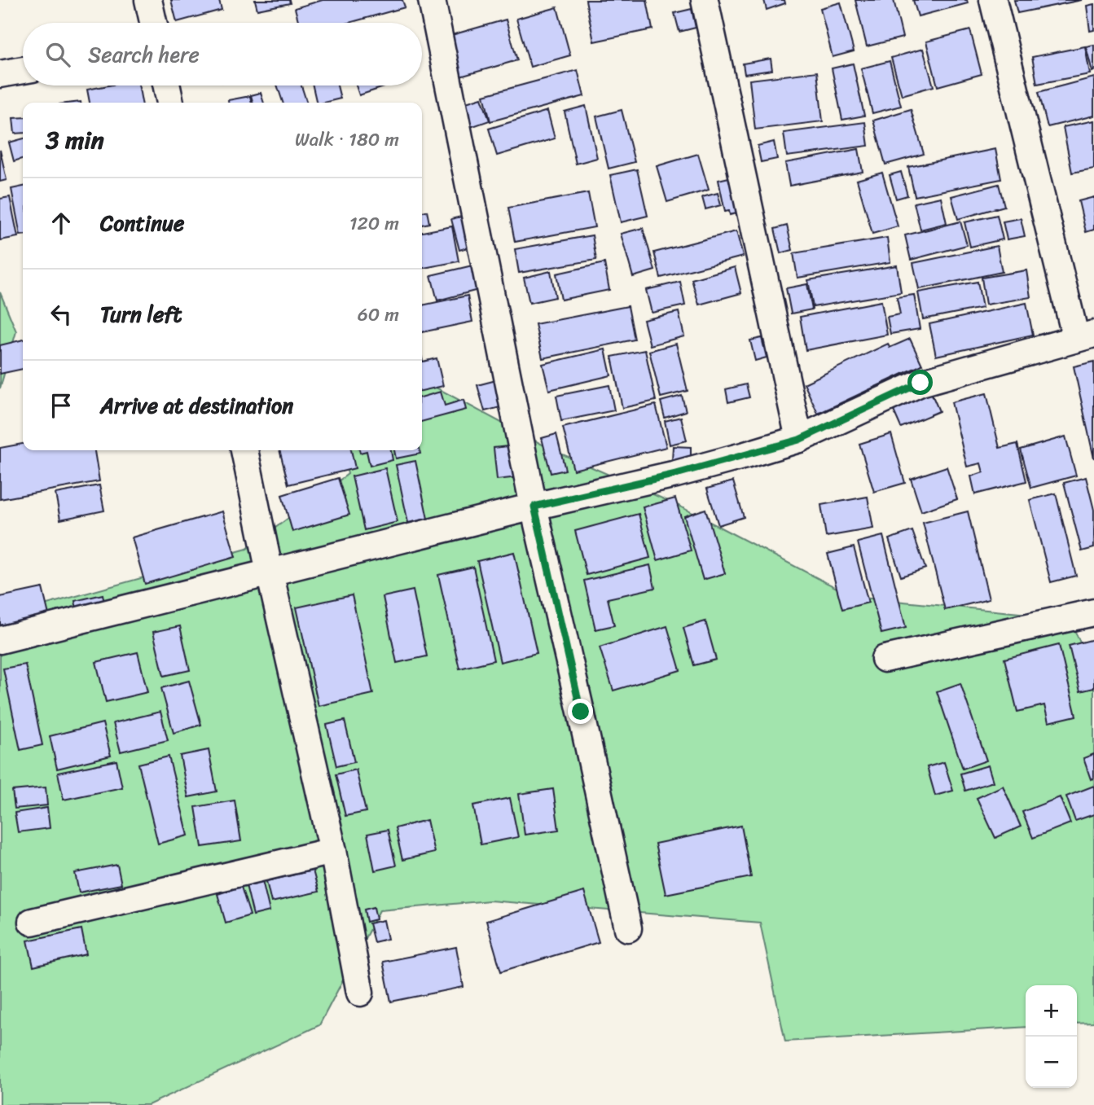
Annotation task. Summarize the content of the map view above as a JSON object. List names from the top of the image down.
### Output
{
  "page": {
    "search": "Search here",
    "heading": ["3 min", "Walk · 180 m"],
    "list": [
      ["Continue", "120 m"],
      ["Turn left", "60 m"],
      "Arrive at destination"
    ],
    "map_buttons": ["+", "−"]
  }
}
